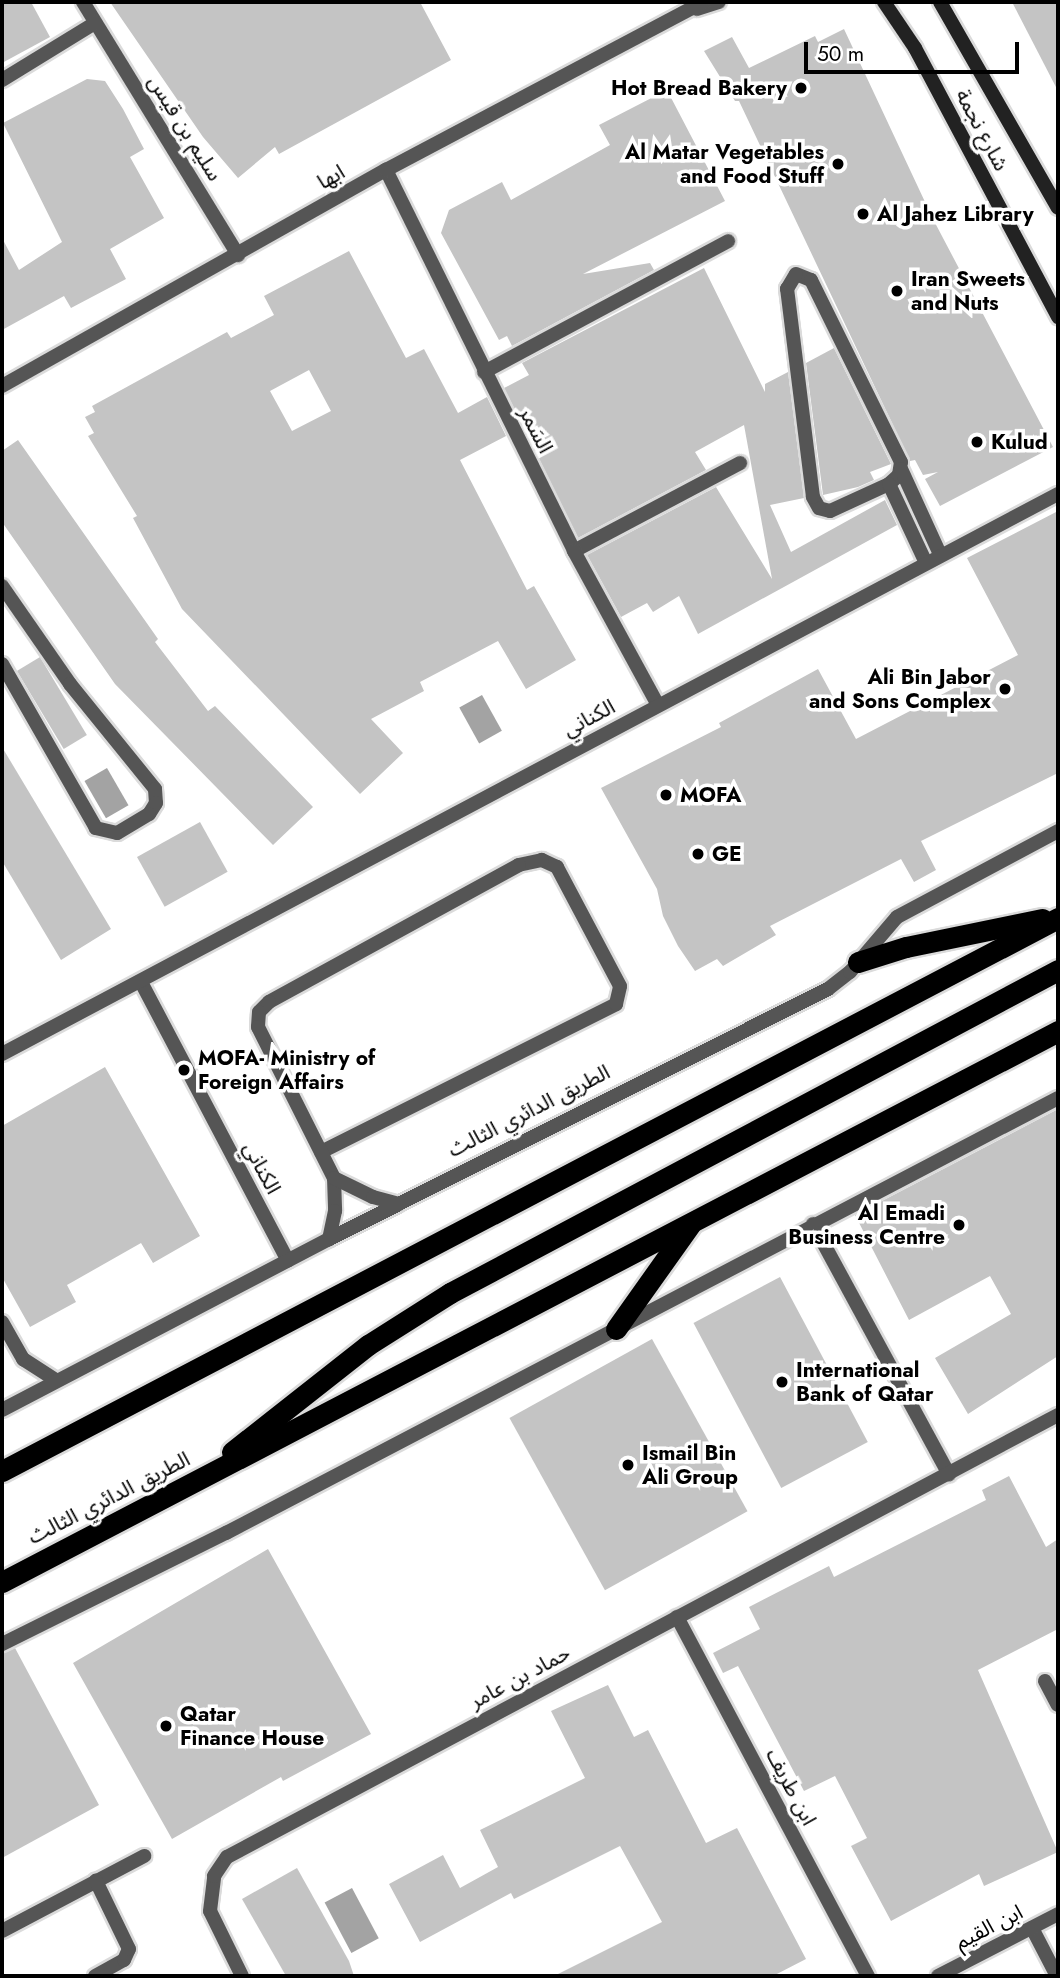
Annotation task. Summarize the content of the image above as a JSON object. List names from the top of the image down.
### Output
{
  "streets": {
    "highway": ["الطريق الدائري الثالث"],
    "main road": ["شارع نجمة"],
    "street": [
      "سليم بن قيس",
      "ابها",
      "السَمر",
      "الكناني",
      "حماد بن عامر",
      "ابن طريف",
      "ابن القيم"
    ]
  },
  "crossings": [
    ["سليم بن قيس", "ابها"],
    ["ابها", "السَمر"],
    ["السَمر", "الكناني"],
    ["الكناني", "الطريق الدائري الثالث"],
    ["حماد بن عامر", "ابن طريف"]
  ],
  "places": [
    "Hot Bread Bakery",
    "Al Matar Vegetables and Food Stuff",
    "Al Jahez Library",
    "Iran Sweets and Nuts",
    "Kulud",
    "Ali Bin Jabor and Sons Complex",
    "MOFA",
    "GE",
    "MOFA- Ministry of Foreign Affairs",
    "Al Emadi Business Centre",
    "International Bank of Qatar",
    "Ismail Bin Ali Group",
    "Qatar Finance House"
  ],
  "scale_bar": "50 m"
}
